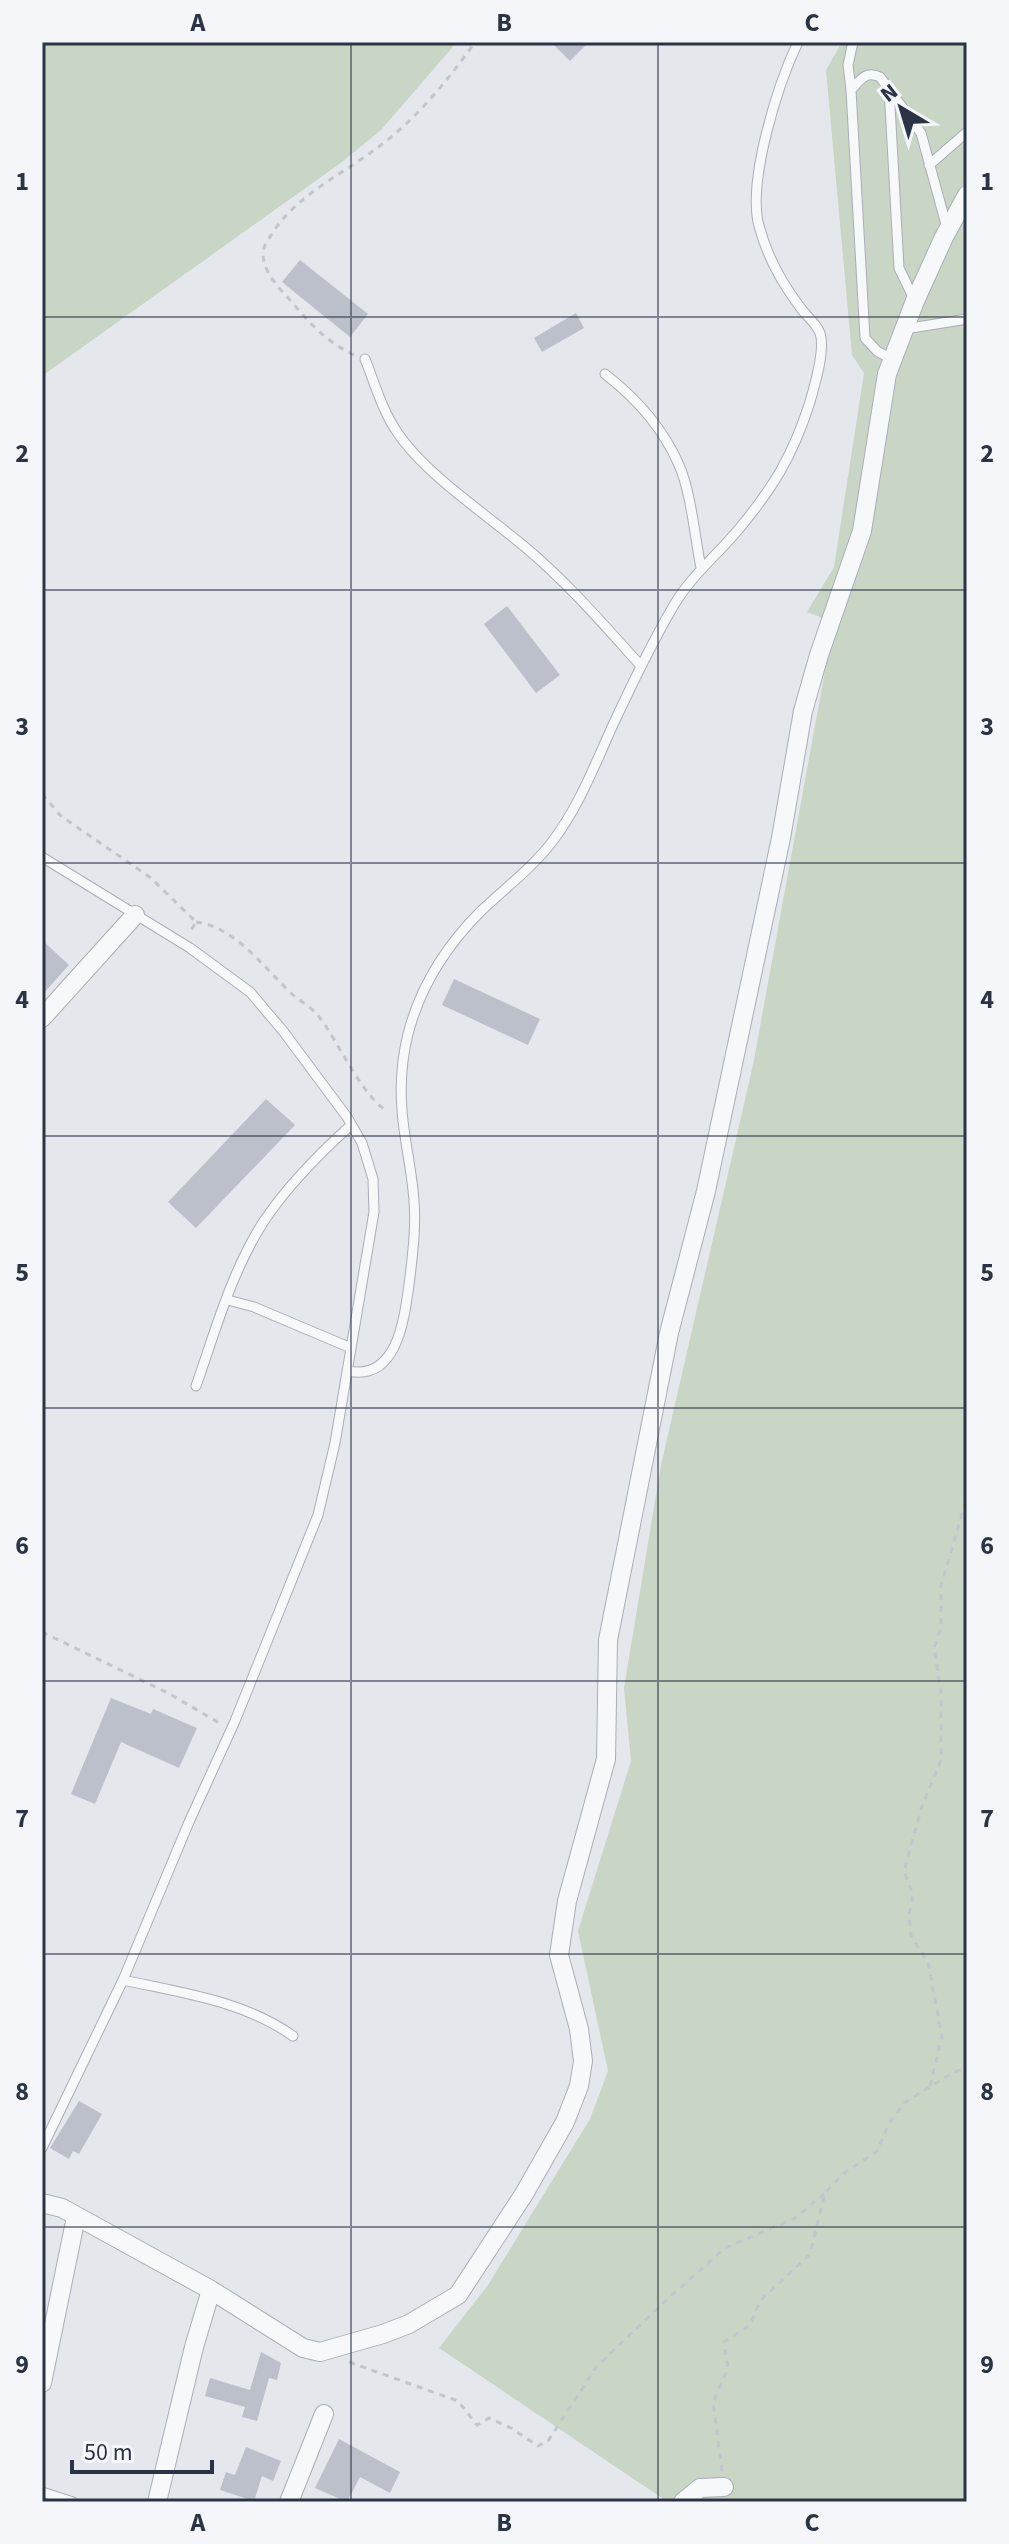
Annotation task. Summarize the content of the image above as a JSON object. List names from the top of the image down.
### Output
{
  "scale_bar": "50 m",
  "north": "top left",
  "grid": {
    "columns": ["A", "B", "C"],
    "rows": [
      "1",
      "2",
      "3",
      "4",
      "5",
      "6",
      "7",
      "8",
      "9"
    ]
  }
}
